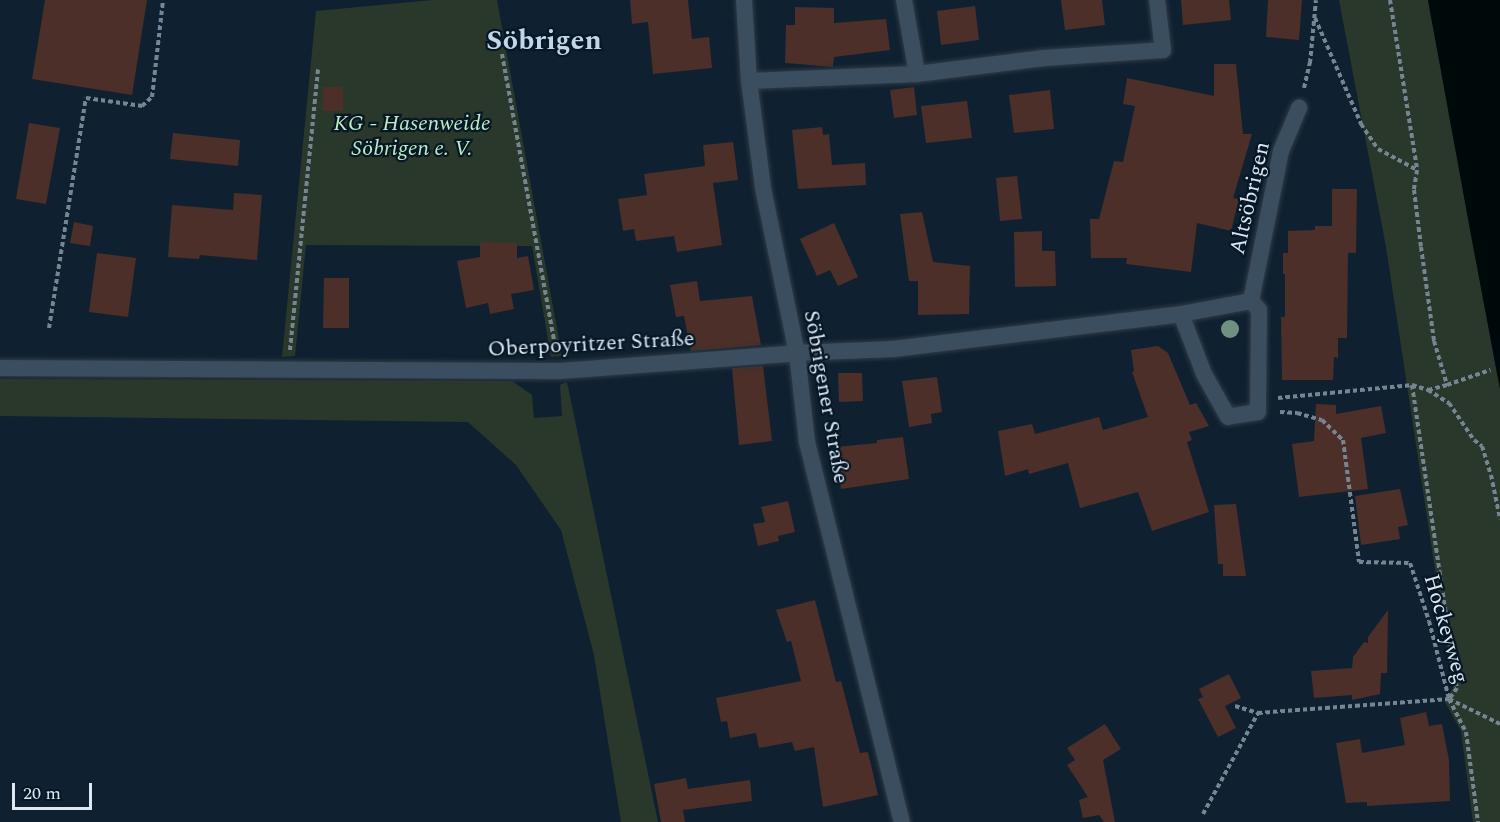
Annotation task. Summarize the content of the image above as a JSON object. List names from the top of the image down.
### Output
{
  "streets": {
    "street": ["Altsöbrigen", "Oberpoyritzer Straße", "Söbrigener Straße"],
    "path": ["Hockeyweg"]
  },
  "crossings": [
    ["Altsöbrigen", "Hockeyweg"],
    ["Oberpoyritzer Straße", "Söbrigener Straße"]
  ],
  "districts": ["Söbrigen"],
  "parks": ["KG - Hasenweide Söbrigen e. V."],
  "scale_bar": "20 m"
}
